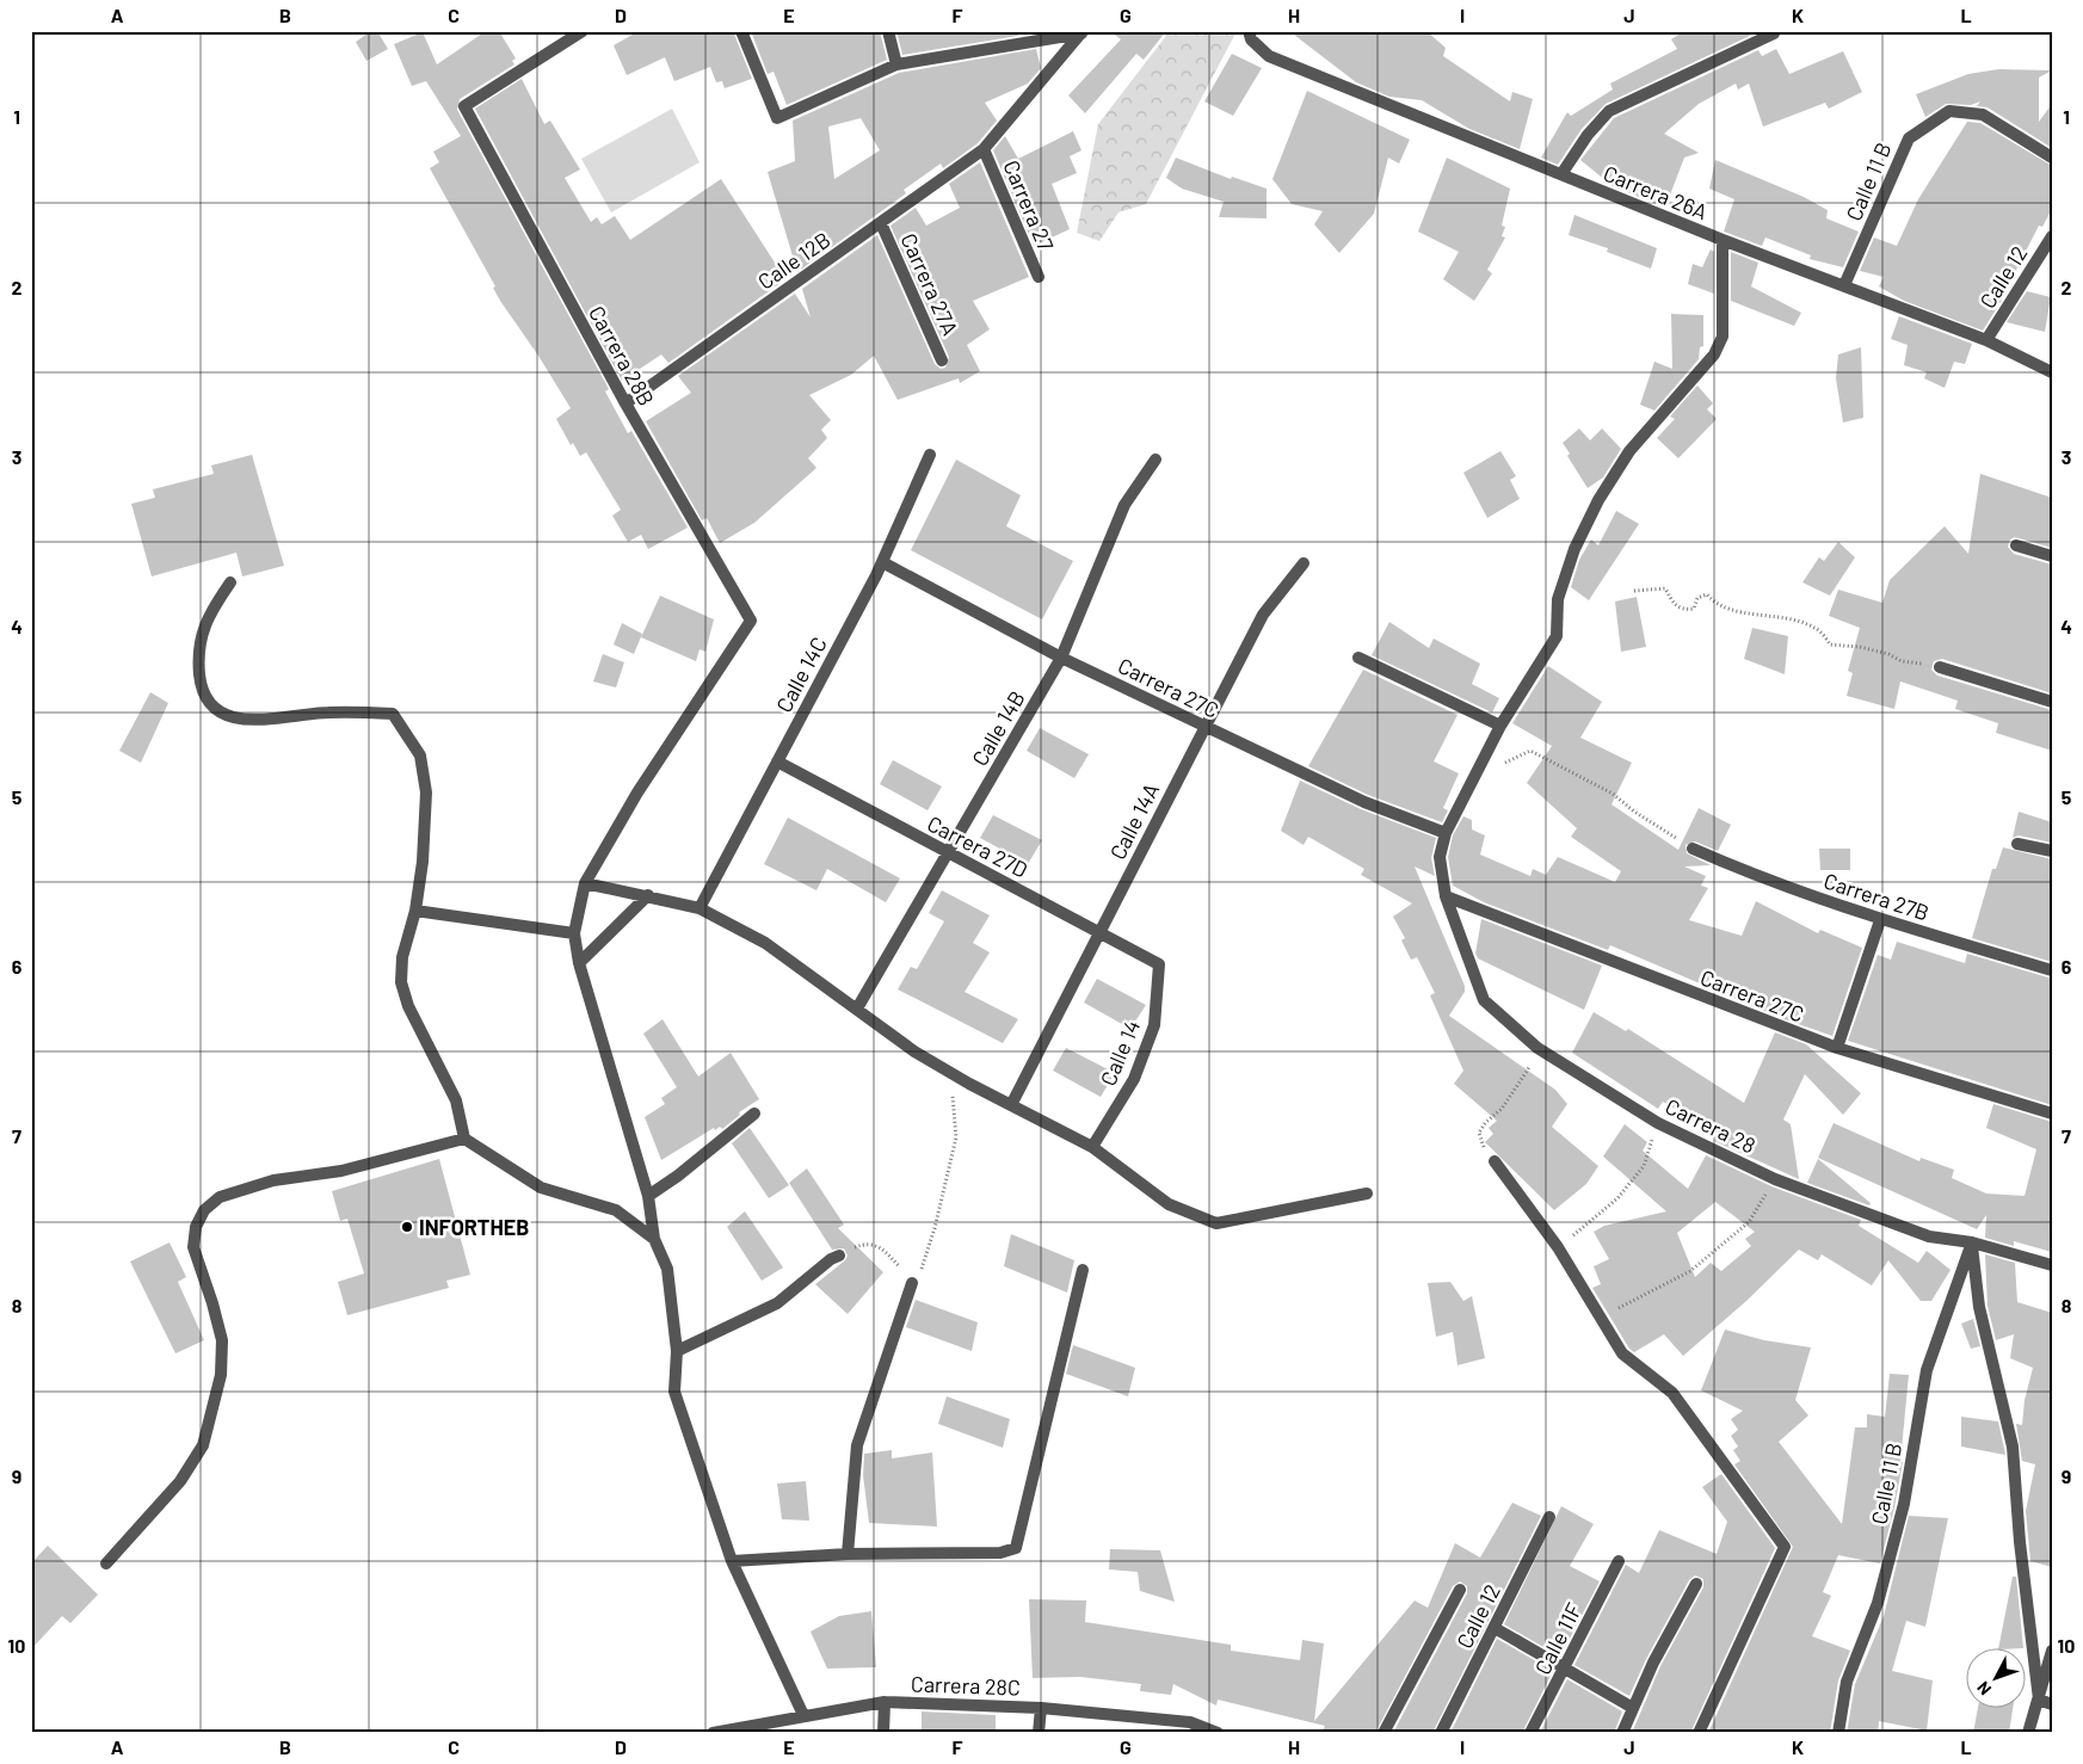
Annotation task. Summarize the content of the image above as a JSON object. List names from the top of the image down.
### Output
{
  "streets": {
    "street": [
      "Calle 11 B",
      "Carrera 26A",
      "Carrera 27",
      "Calle 12B",
      "Calle 12",
      "Carrera 27A",
      "Carrera 28B",
      "Calle 14C",
      "Carrera 27C",
      "Calle 14B",
      "Calle 14A",
      "Carrera 27D",
      "Carrera 27B",
      "Calle 14",
      "Carrera 28",
      "Calle 11F",
      "Carrera 28C"
    ]
  },
  "crossings": [
    ["Calle 11 B", "Carrera 26A"],
    ["Calle 11 B", "Carrera 28"],
    ["Carrera 26A", "Calle 12"],
    ["Carrera 26A", "Carrera 28"],
    ["Carrera 27", "Calle 12B"],
    ["Calle 12B", "Carrera 27A"],
    ["Calle 12B", "Carrera 28B"],
    ["Calle 14C", "Carrera 27C"],
    ["Calle 14C", "Carrera 27D"],
    ["Carrera 27C", "Calle 14B"],
    ["Carrera 27C", "Calle 14A"],
    ["Carrera 27C", "Carrera 28"],
    ["Calle 14B", "Carrera 27D"],
    ["Calle 14A", "Carrera 27D"],
    ["Carrera 27D", "Calle 14"]
  ],
  "places": ["INFORTHEB"],
  "north": "bottom left",
  "grid": {
    "columns": [
      "A",
      "B",
      "C",
      "D",
      "E",
      "F",
      "G",
      "H",
      "I",
      "J",
      "K",
      "L"
    ],
    "rows": [
      "1",
      "2",
      "3",
      "4",
      "5",
      "6",
      "7",
      "8",
      "9",
      "10"
    ]
  }
}
